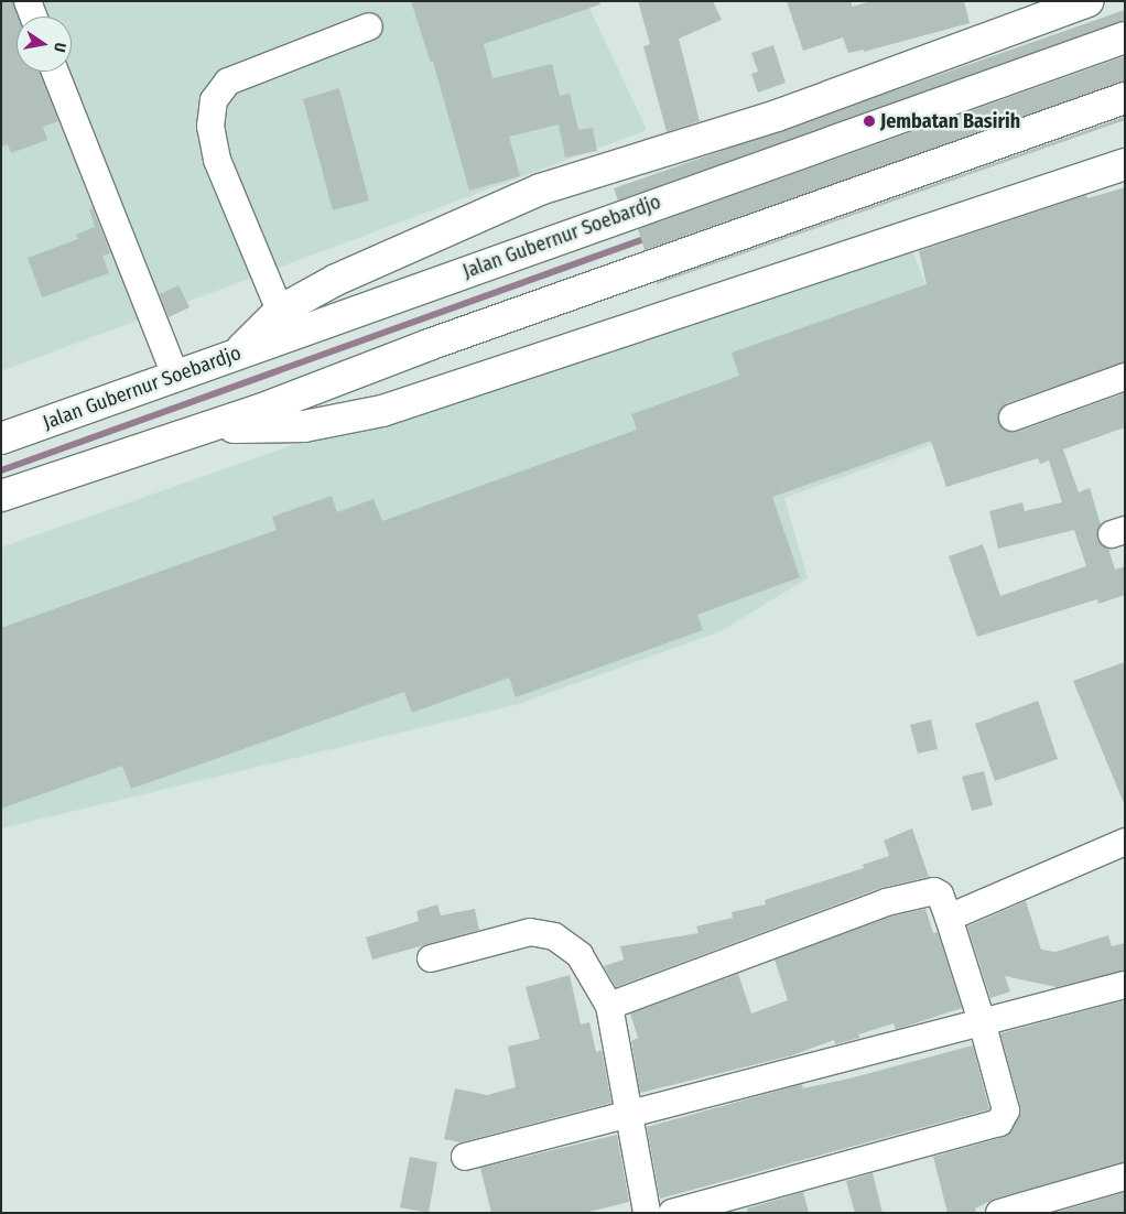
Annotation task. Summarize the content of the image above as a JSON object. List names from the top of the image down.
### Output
{
  "streets": {
    "highway": ["Jalan Gubernur Soebardjo"]
  },
  "places": ["Jembatan Basirih"],
  "north": "right"
}
